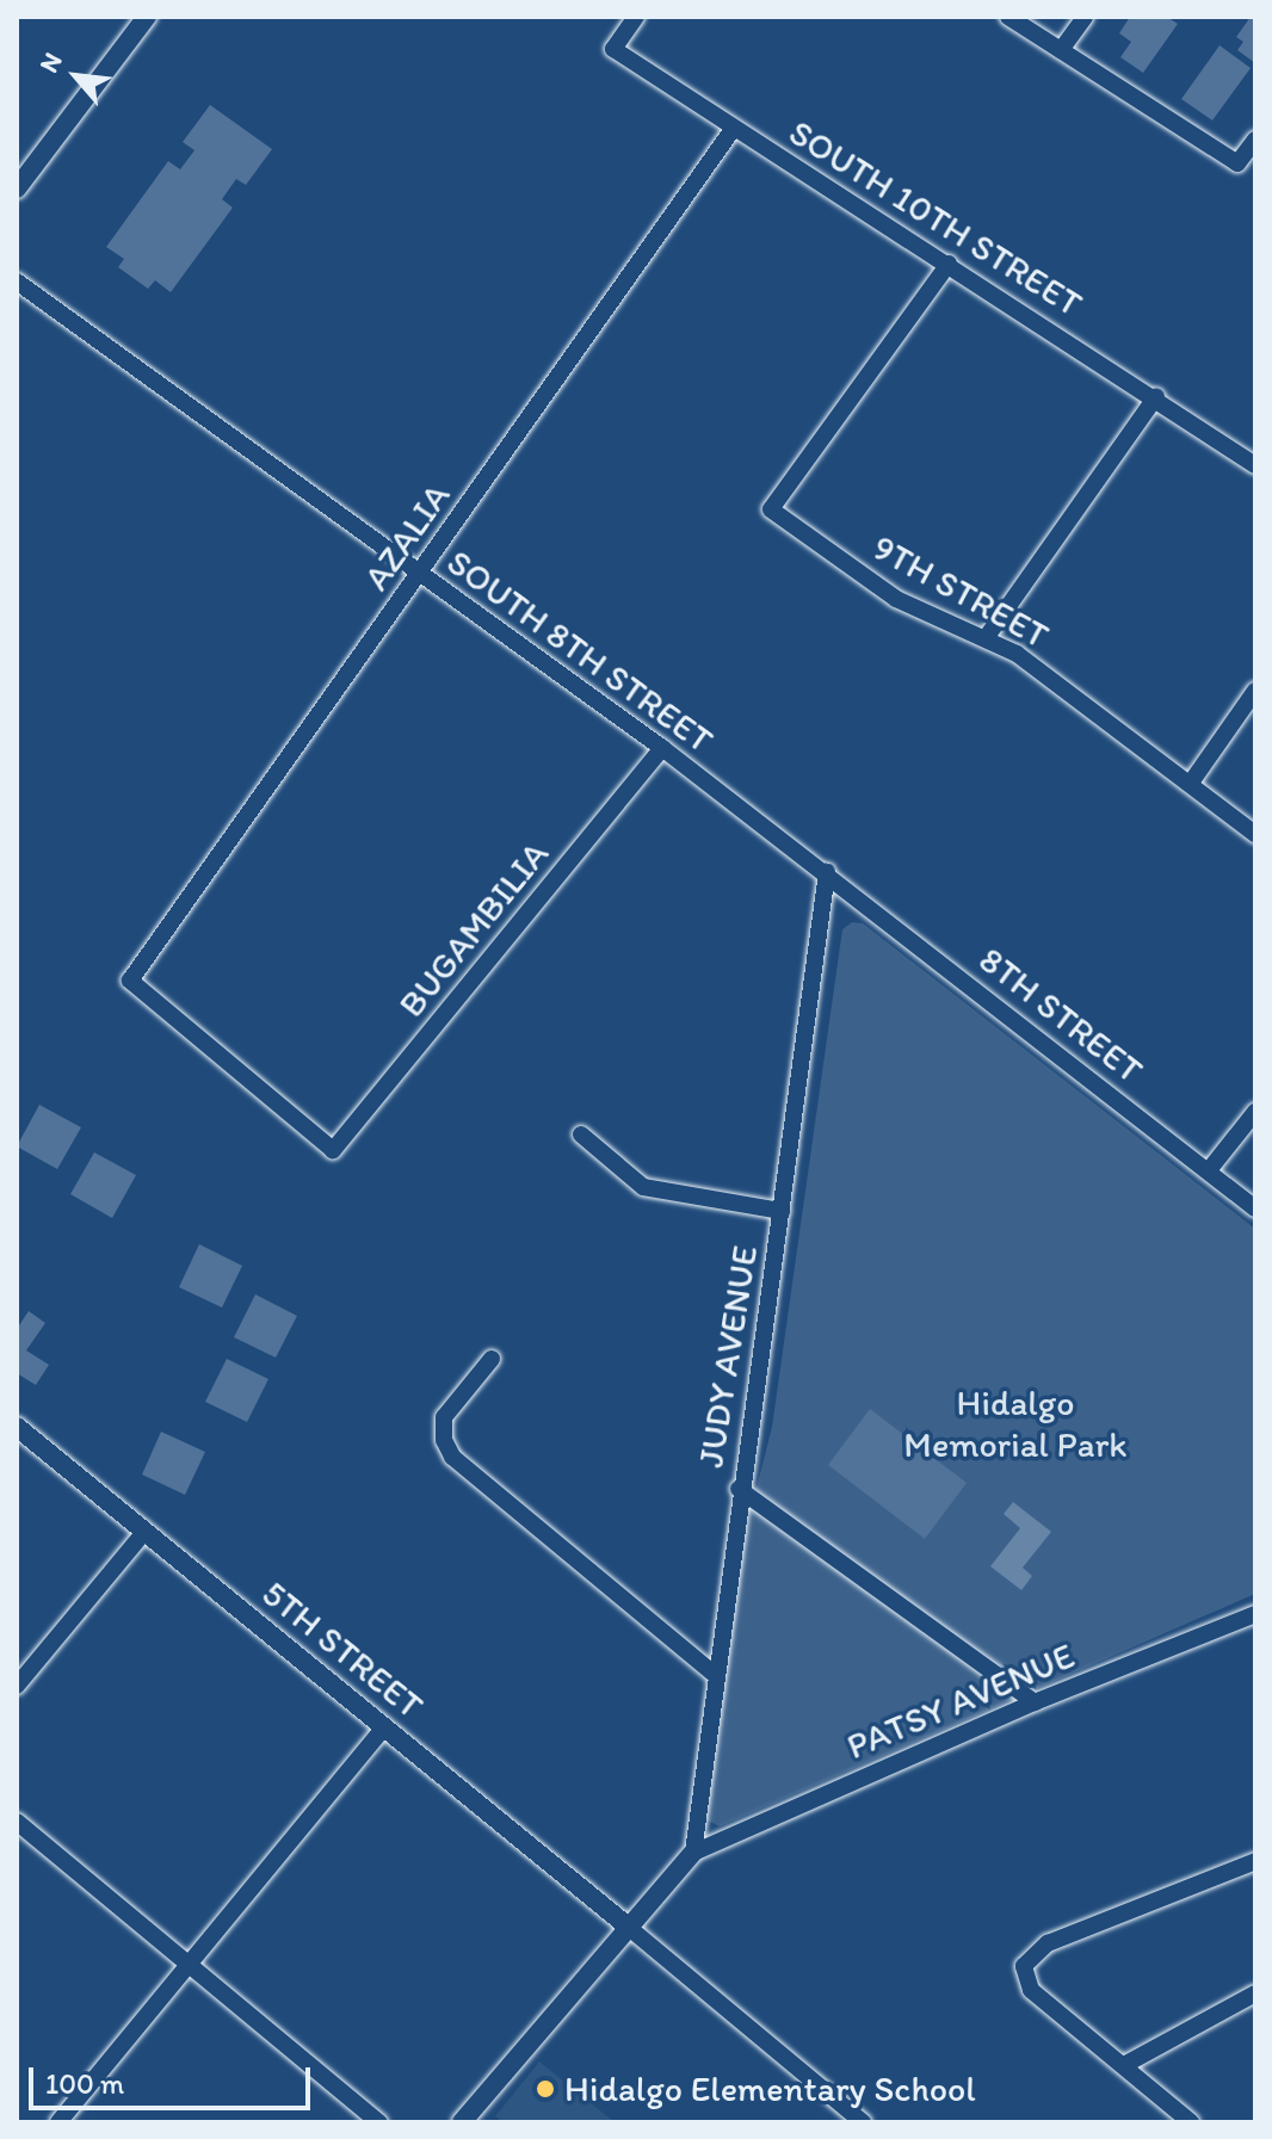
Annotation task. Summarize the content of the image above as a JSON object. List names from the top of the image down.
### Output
{
  "streets": {
    "street": [
      "SOUTH 10TH STREET",
      "AZALIA",
      "9TH STREET",
      "SOUTH 8TH STREET",
      "BUGAMBILIA",
      "8TH STREET",
      "JUDY AVENUE",
      "5TH STREET",
      "PATSY AVENUE"
    ]
  },
  "crossings": [
    ["SOUTH 10TH STREET", "AZALIA"],
    ["SOUTH 10TH STREET", "9TH STREET"],
    ["AZALIA", "SOUTH 8TH STREET"],
    ["AZALIA", "BUGAMBILIA"],
    ["SOUTH 8TH STREET", "BUGAMBILIA"],
    ["SOUTH 8TH STREET", "8TH STREET"],
    ["SOUTH 8TH STREET", "JUDY AVENUE"],
    ["8TH STREET", "JUDY AVENUE"],
    ["JUDY AVENUE", "PATSY AVENUE"]
  ],
  "parks": ["Hidalgo Memorial Park"],
  "places": ["Hidalgo Elementary School"],
  "scale_bar": "100 m",
  "north": "top left"
}
